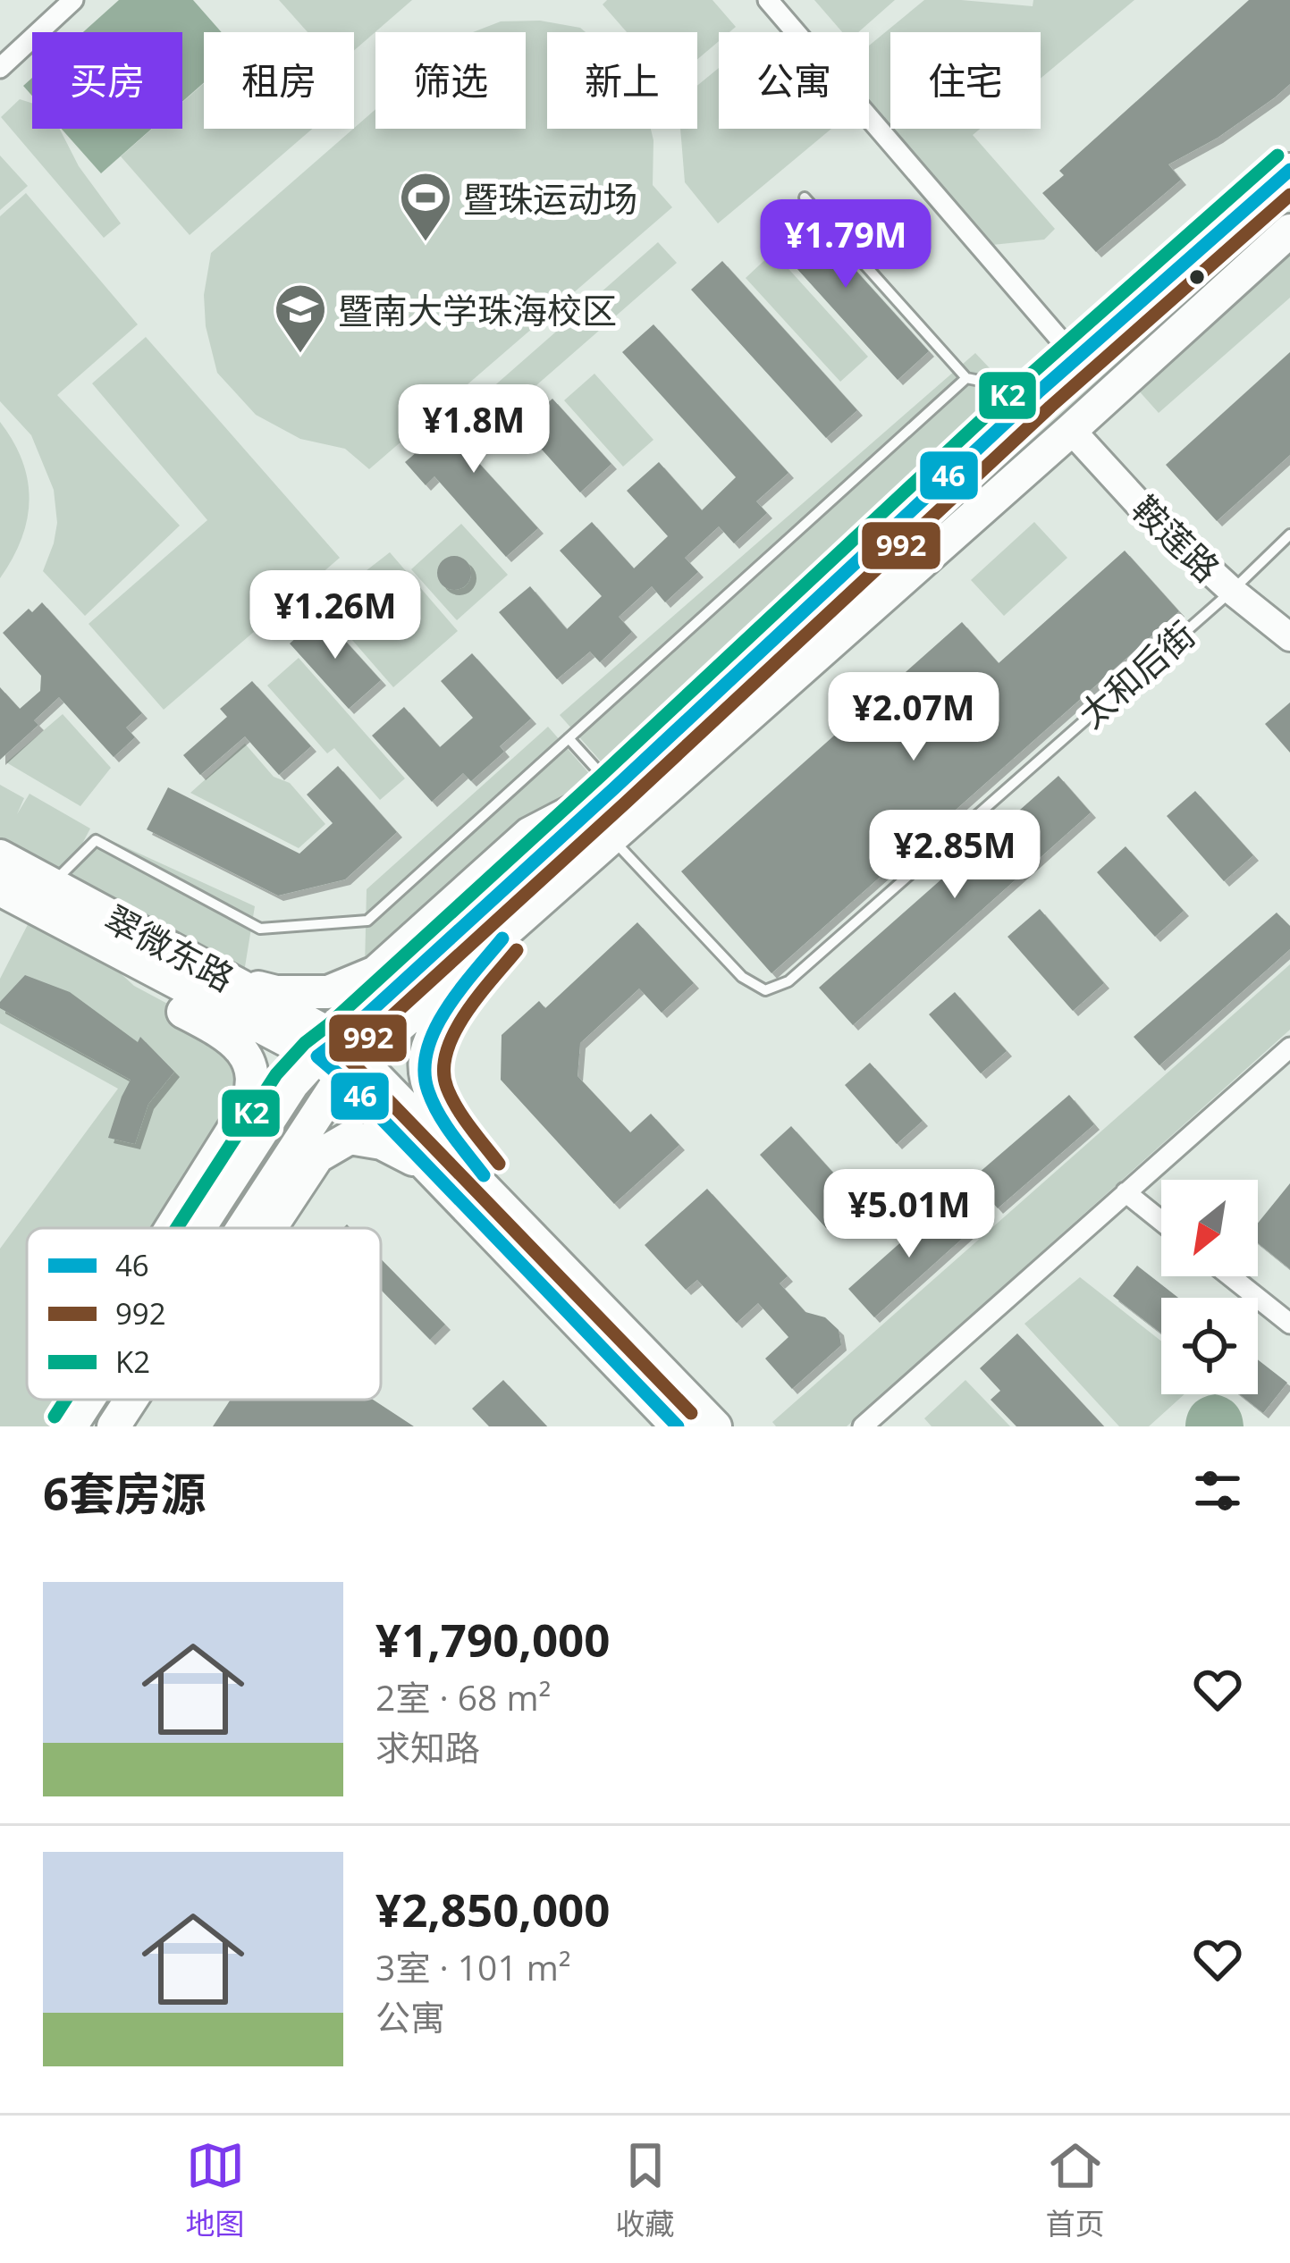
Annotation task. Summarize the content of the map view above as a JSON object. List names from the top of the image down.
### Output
{
  "streets": {
    "main road": ["翠微东路"],
    "street": ["鞍莲路"],
    "lane": ["太和后街"]
  },
  "crossings": [
    ["鞍莲路", "太和后街"]
  ],
  "places": {
    "sports": ["暨珠运动场"],
    "school or university": ["暨南大学珠海校区"]
  },
  "lines": ["transit line K2", "transit line 46", "transit line 992"],
  "legend": ["46", "992", "K2"],
  "north": "bottom left",
  "page": {
    "chip": [
      "买房",
      "租房",
      "筛选",
      "新上",
      "公寓",
      "住宅"
    ],
    "price": [
      "¥1.79M",
      "¥1.8M",
      "¥1.26M",
      "¥2.07M",
      "¥2.85M",
      "¥5.01M"
    ],
    "heading": "6套房源",
    "list": [
      {
        "name": "¥1,790,000",
        "note": "2室 · 68 m² · 求知路"
      },
      {
        "name": "¥2,850,000",
        "note": "3室 · 101 m² · 公寓"
      }
    ],
    "tabs": ["地图", "收藏", "首页"]
  }
}
